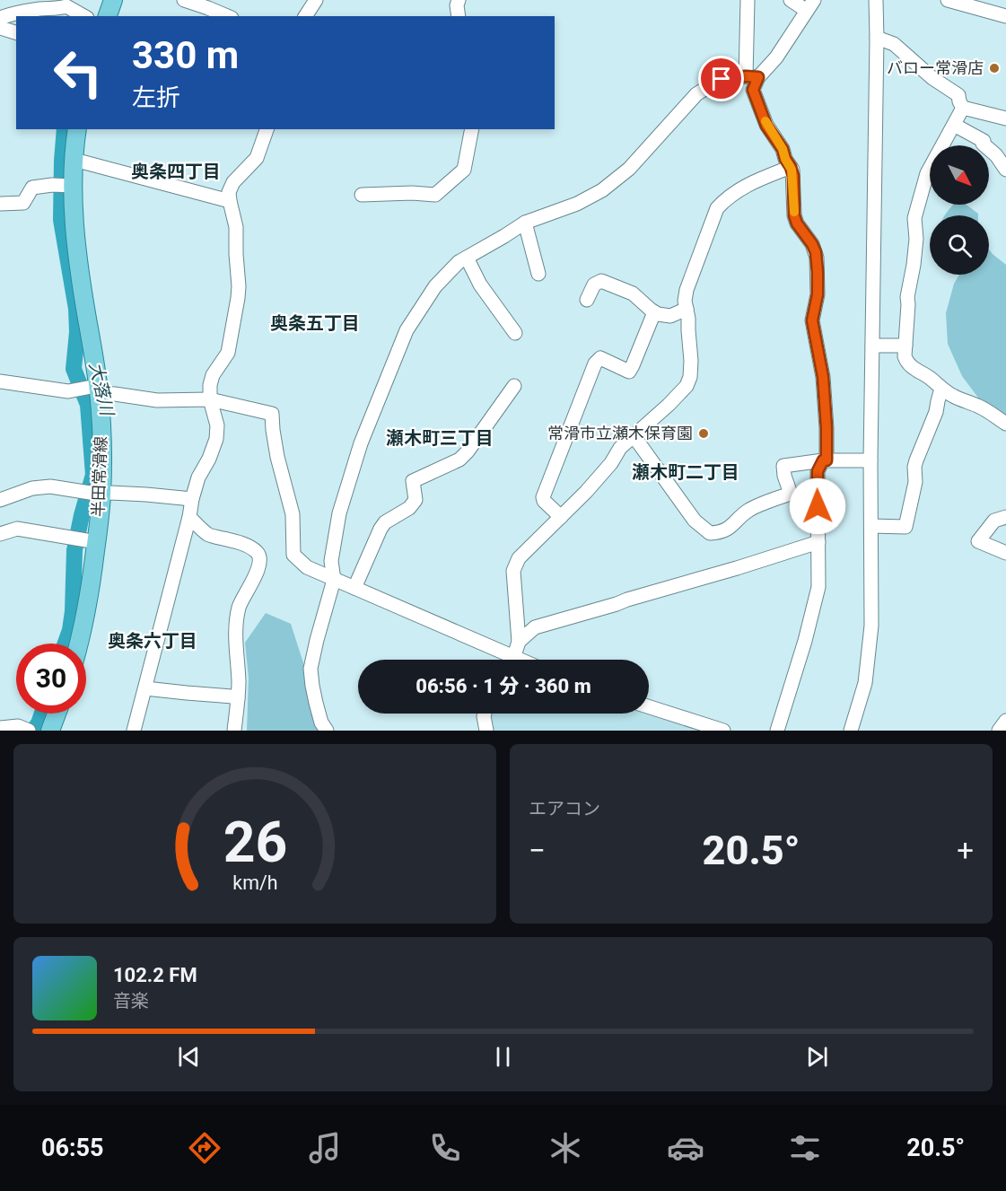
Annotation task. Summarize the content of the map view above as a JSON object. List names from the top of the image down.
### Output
{
  "streets": {
    "main road": ["半田常滑線"]
  },
  "districts": [
    "奥条四丁目",
    "奥条五丁目",
    "瀬木町三丁目",
    "瀬木町二丁目",
    "奥条六丁目"
  ],
  "water": ["大落川"],
  "places": ["バロー常滑店", "常滑市立瀬木保育園"],
  "north": "bottom right",
  "page": {
    "turn": ["330 m", "左折"],
    "limit": "30",
    "trip": "06:56 · 1 分 · 360 m",
    "tile": "エアコン",
    "heat": ["−", "20.5°", "+"],
    "song": ["102.2 FM", "音楽"],
    "tabs": ["06:55", "20.5°"],
    "gauge": ["26", "km/h"]
  }
}
